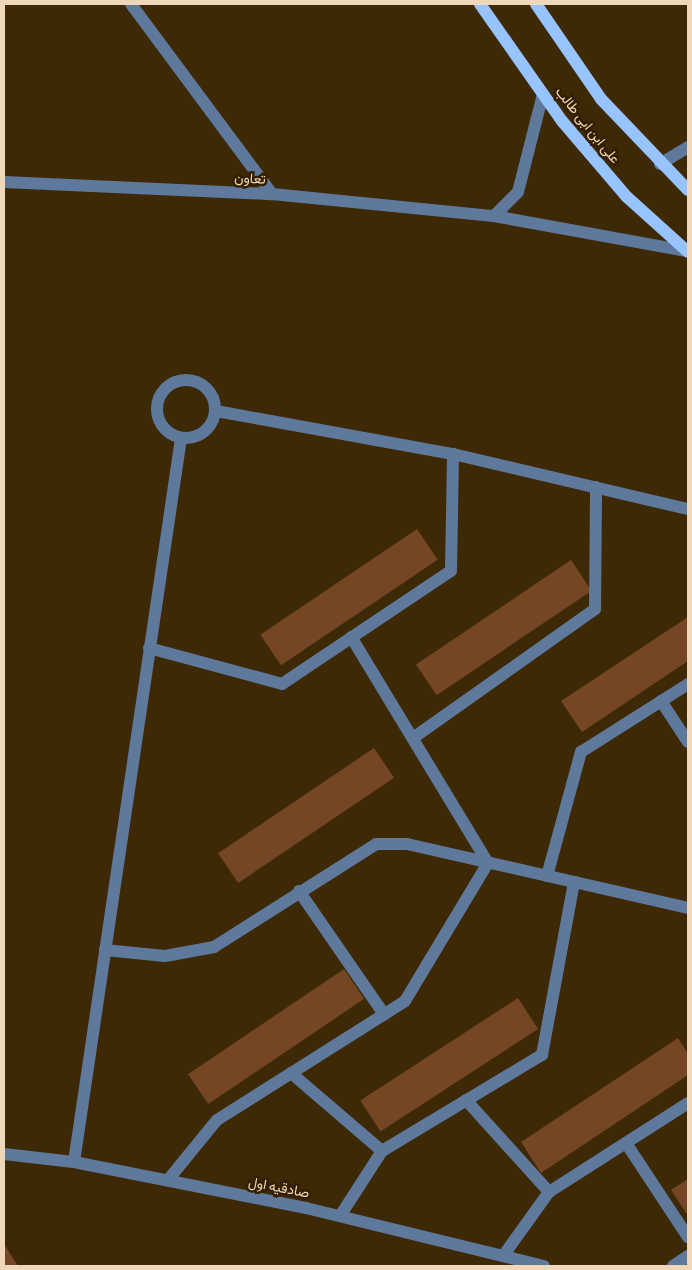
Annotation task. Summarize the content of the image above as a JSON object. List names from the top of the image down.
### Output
{
  "streets": {
    "main road": ["علی ابن ابی طالب"],
    "street": ["تعاون", "صادقیه اول"]
  },
  "crossings": [
    ["علی ابن ابی طالب", "تعاون"]
  ]
}
